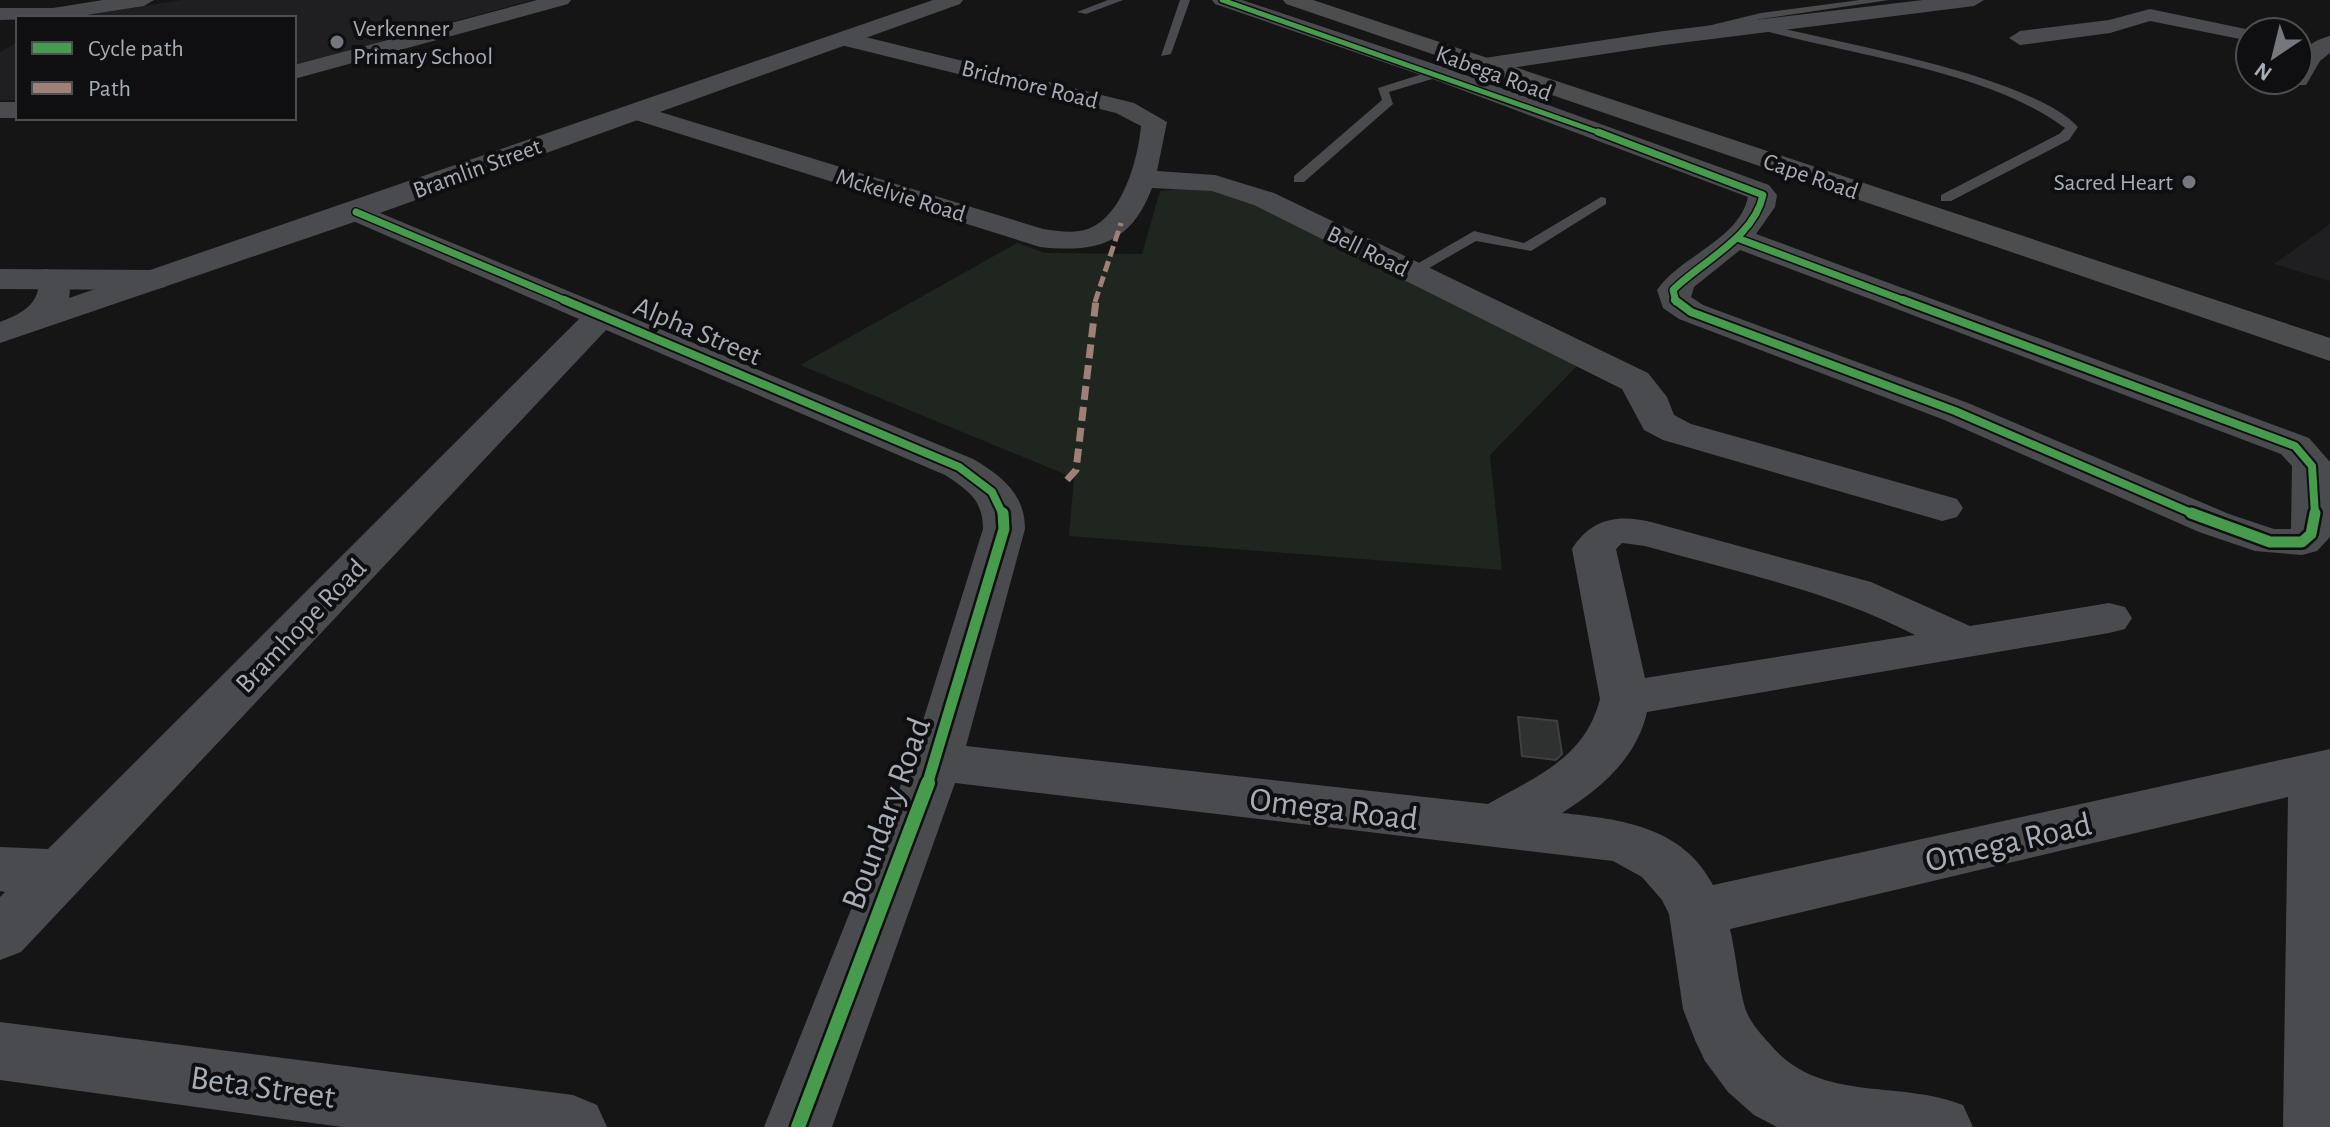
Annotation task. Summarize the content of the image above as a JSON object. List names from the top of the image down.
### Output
{
  "streets": {
    "main road": ["Cape Road"],
    "street": [
      "Kabega Road",
      "Bridmore Road",
      "Bramlin Street",
      "Mckelvie Road",
      "Bell Road",
      "Alpha Street",
      "Bramhope Road",
      "Omega Road",
      "Boundary Road",
      "Beta Street"
    ]
  },
  "crossings": [
    ["Kabega Road", "Cape Road"],
    ["Bridmore Road", "Bramlin Street"],
    ["Bridmore Road", "Mckelvie Road"],
    ["Bridmore Road", "Bell Road"],
    ["Bramlin Street", "Mckelvie Road"],
    ["Bramlin Street", "Alpha Street"],
    ["Mckelvie Road", "Bell Road"],
    ["Alpha Street", "Bramhope Road"],
    ["Alpha Street", "Boundary Road"],
    ["Omega Road", "Boundary Road"]
  ],
  "places": ["Verkenner Primary School", "Sacred Heart"],
  "legend": ["Cycle path", "Path"],
  "north": "bottom left"
}
